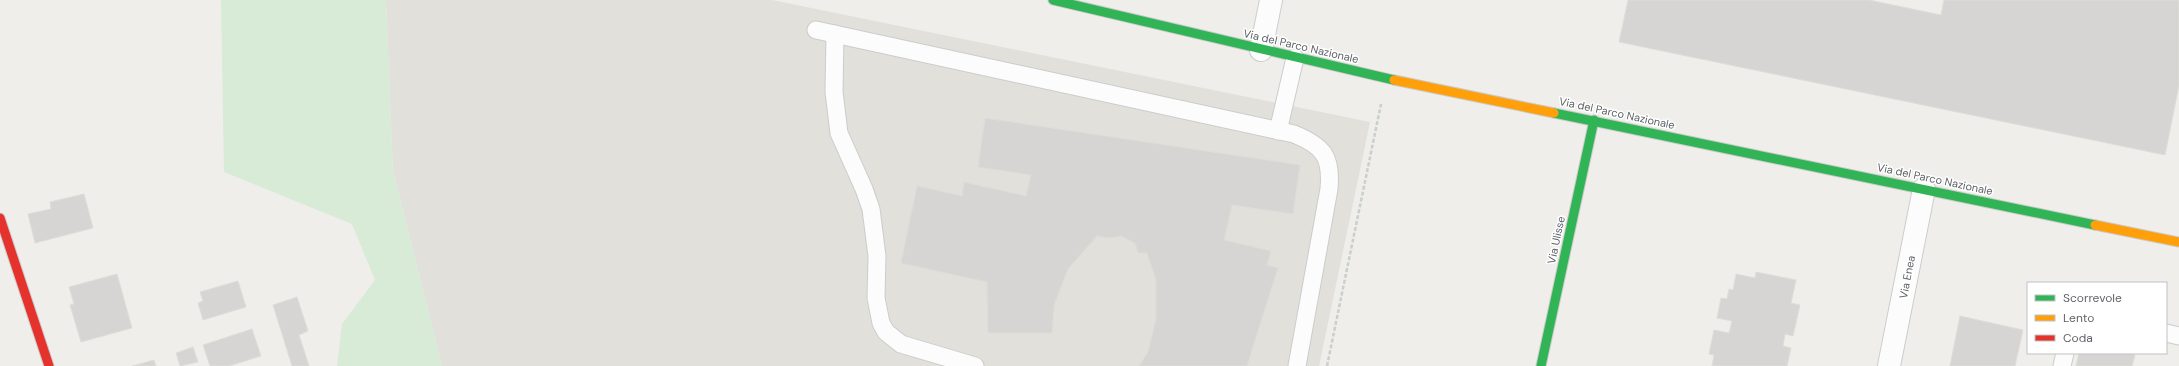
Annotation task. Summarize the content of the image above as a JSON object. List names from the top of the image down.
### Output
{
  "streets": {
    "street": ["Via del Parco Nazionale", "Via Ulisse", "Via Enea"]
  },
  "crossings": [
    ["Via del Parco Nazionale", "Via Ulisse"],
    ["Via del Parco Nazionale", "Via Enea"]
  ],
  "legend": ["Scorrevole", "Lento", "Coda"]
}
